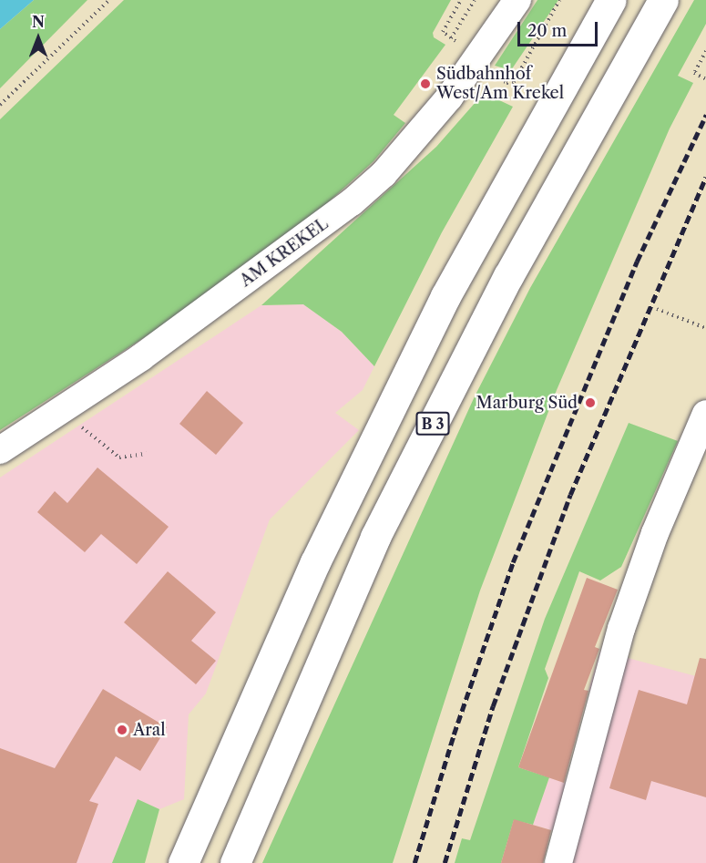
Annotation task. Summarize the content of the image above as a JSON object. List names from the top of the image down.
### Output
{
  "streets": {
    "highway": ["B 3"],
    "street": ["AM KREKEL"]
  },
  "places": ["Südbahnhof West/Am Krekel", "Marburg Süd", "Aral"],
  "scale_bar": "20 m",
  "north": "top"
}
